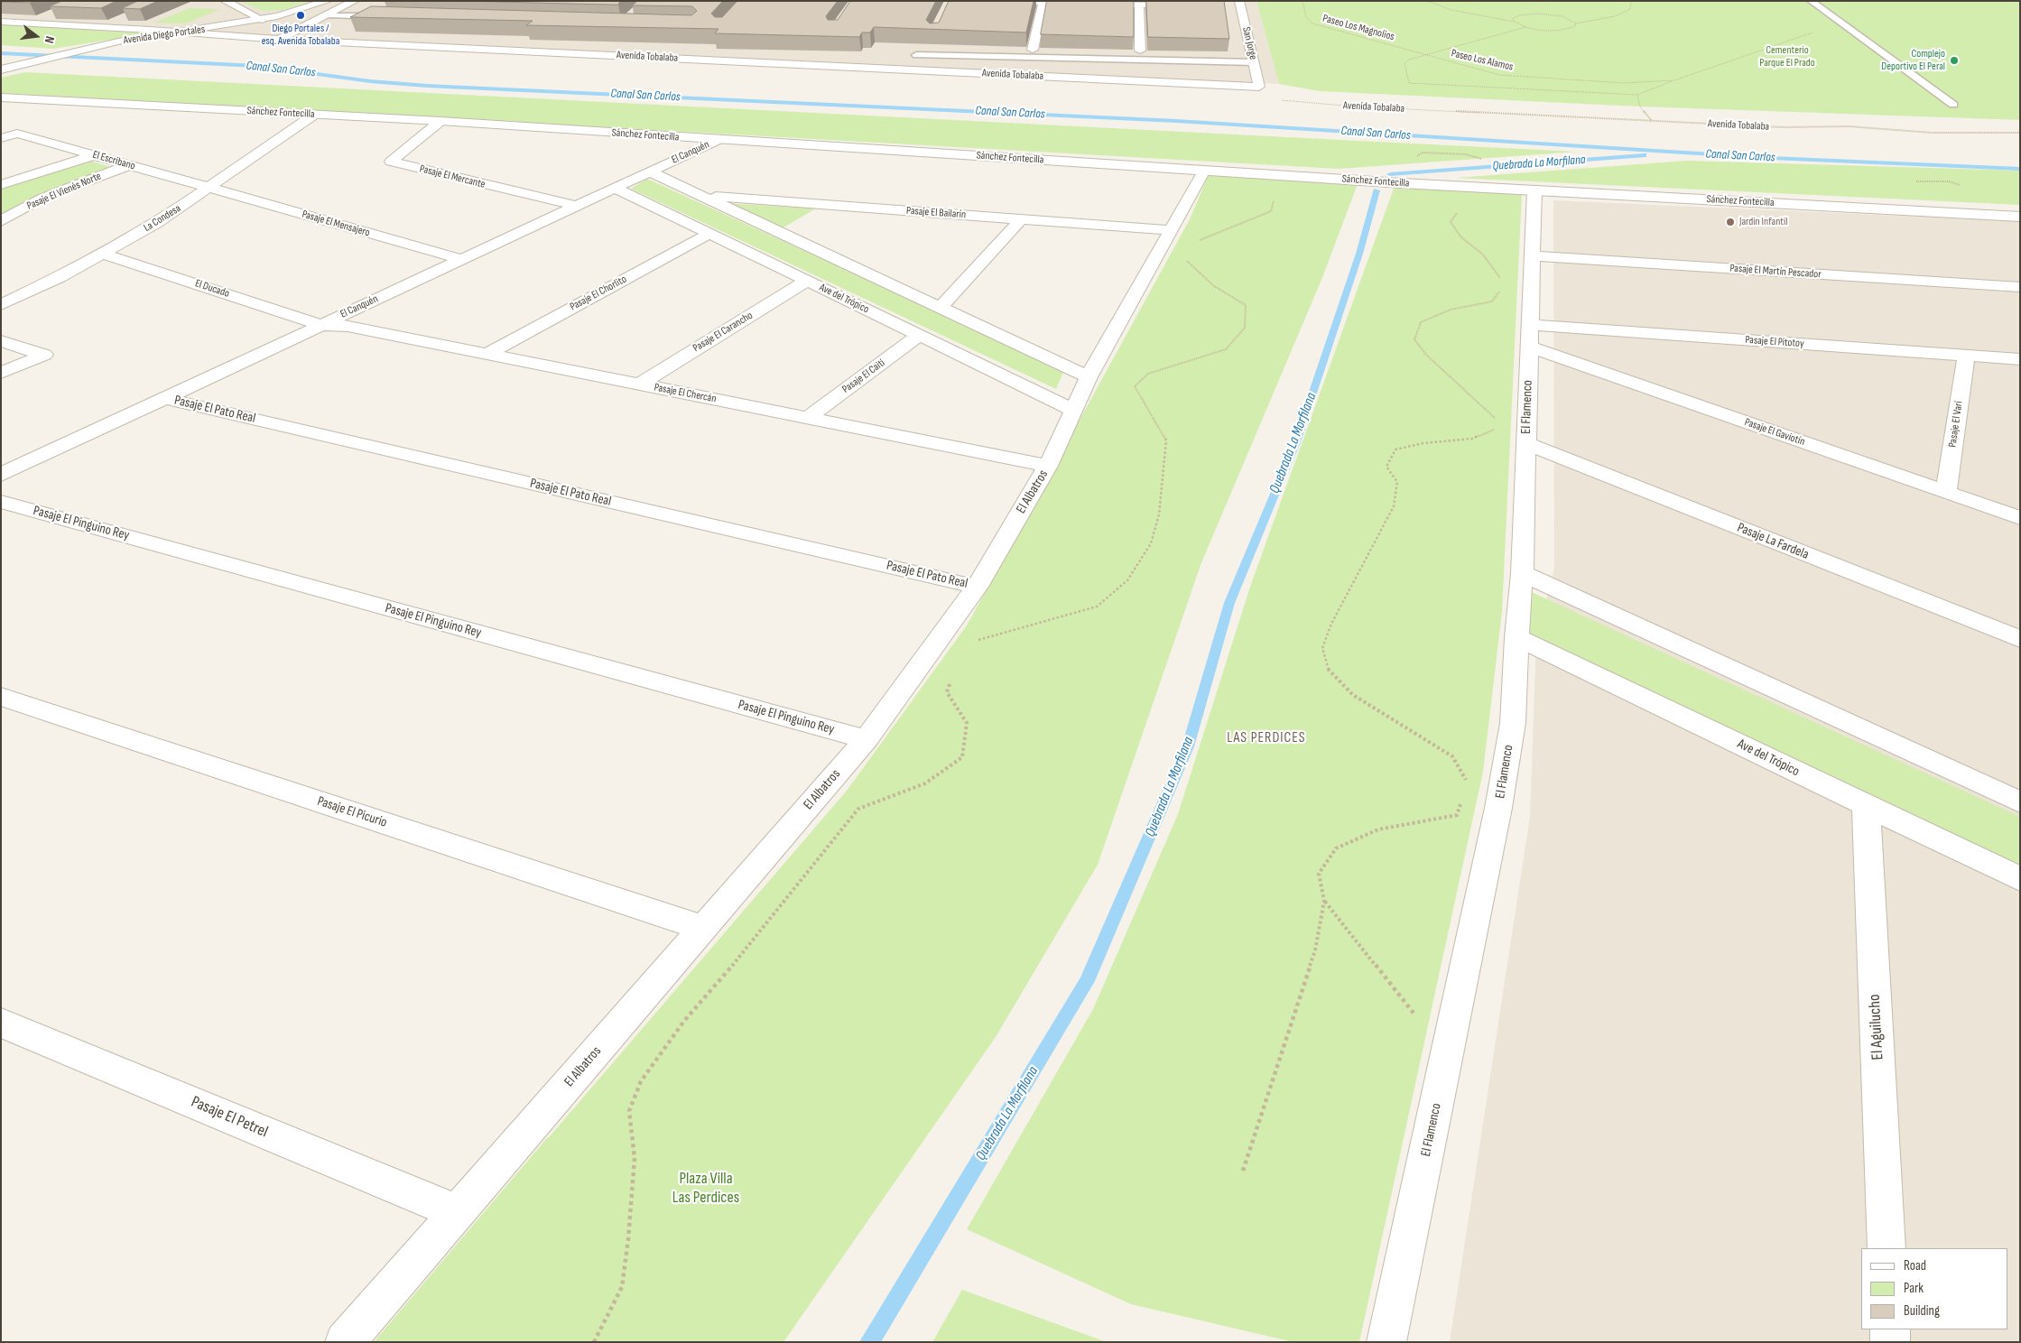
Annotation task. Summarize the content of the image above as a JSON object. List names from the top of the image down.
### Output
{
  "streets": {
    "street": [
      "Avenida Diego Portales",
      "San Jorge",
      "Avenida Tobalaba",
      "Sánchez Fontecilla",
      "El Canquén",
      "El Escribano",
      "Pasaje El Mercante",
      "Pasaje El Vienés Norte",
      "Pasaje El Bailarín",
      "La Condesa",
      "Pasaje El Mensajero",
      "Pasaje El Martín Pescador",
      "El Ducado",
      "Pasaje El Chorlito",
      "Ave del Trópico",
      "Pasaje El Carancho",
      "Pasaje El Pitotoy",
      "Pasaje El Caiti",
      "Pasaje El Chercán",
      "El Flamenco",
      "Pasaje El Pato Real",
      "Pasaje El Vari",
      "Pasaje El Gaviotín",
      "El Albatros",
      "Pasaje El Pinguino Rey",
      "Pasaje La Fardela",
      "Pasaje El Picurio",
      "El Aguilucho",
      "Pasaje El Petrel"
    ],
    "path": ["Paseo Los Magnolios", "Paseo Los Alamos"]
  },
  "crossings": [
    ["Paseo Los Magnolios", "Paseo Los Alamos"],
    ["Avenida Diego Portales", "Avenida Tobalaba"],
    ["San Jorge", "Avenida Tobalaba"],
    ["Sánchez Fontecilla", "El Canquén"],
    ["Sánchez Fontecilla", "Pasaje El Mercante"],
    ["Sánchez Fontecilla", "La Condesa"],
    ["Sánchez Fontecilla", "El Flamenco"],
    ["Sánchez Fontecilla", "El Albatros"],
    ["El Canquén", "Pasaje El Mercante"],
    ["El Canquén", "Pasaje El Mensajero"],
    ["El Canquén", "El Ducado"],
    ["El Canquén", "Ave del Trópico"],
    ["El Canquén", "Pasaje El Chercán"],
    ["El Canquén", "Pasaje El Pato Real"],
    ["El Escribano", "Pasaje El Vienés Norte"],
    ["El Escribano", "La Condesa"],
    ["El Escribano", "Pasaje El Mensajero"],
    ["Pasaje El Bailarín", "El Albatros"],
    ["La Condesa", "Pasaje El Mensajero"],
    ["La Condesa", "El Ducado"],
    ["Pasaje El Martín Pescador", "El Flamenco"],
    ["El Ducado", "Pasaje El Chercán"],
    ["Pasaje El Chorlito", "Ave del Trópico"],
    ["Pasaje El Chorlito", "Pasaje El Chercán"],
    ["Ave del Trópico", "Pasaje El Carancho"],
    ["Ave del Trópico", "Pasaje El Caiti"],
    ["Ave del Trópico", "El Flamenco"],
    ["Ave del Trópico", "El Albatros"],
    ["Ave del Trópico", "El Aguilucho"],
    ["Pasaje El Carancho", "Pasaje El Chercán"],
    ["Pasaje El Pitotoy", "El Flamenco"],
    ["Pasaje El Pitotoy", "Pasaje El Vari"],
    ["Pasaje El Caiti", "Pasaje El Chercán"],
    ["Pasaje El Chercán", "El Albatros"],
    ["El Flamenco", "Pasaje El Gaviotín"],
    ["El Flamenco", "Pasaje La Fardela"],
    ["Pasaje El Pato Real", "El Albatros"],
    ["Pasaje El Vari", "Pasaje El Gaviotín"],
    ["El Albatros", "Pasaje El Pinguino Rey"],
    ["El Albatros", "Pasaje El Picurio"],
    ["El Albatros", "Pasaje El Petrel"]
  ],
  "districts": ["LAS PERDICES"],
  "water": ["Canal San Carlos", "Quebrada La Morfilana"],
  "parks": ["Cementerio Parque El Prado", "Plaza Villa Las Perdices"],
  "places": ["Diego Portales / esq. Avenida Tobalaba", "Complejo Deportivo El Peral", "Jardin Infantil"],
  "legend": ["Road", "Park", "Building"],
  "north": "right"
}
